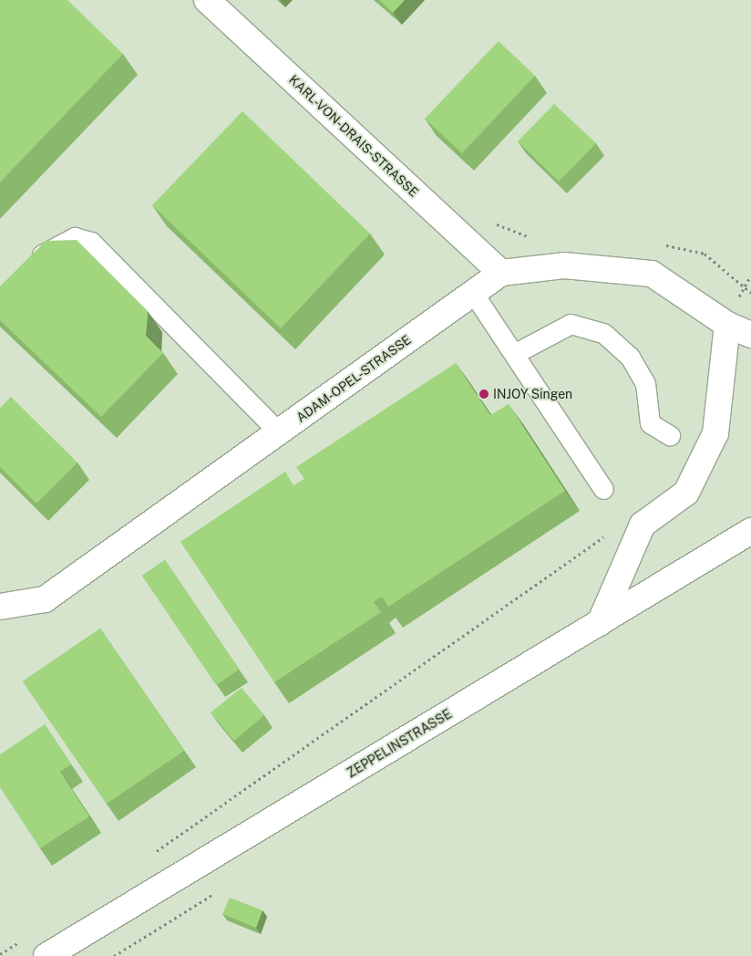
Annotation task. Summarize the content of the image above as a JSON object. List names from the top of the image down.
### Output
{
  "streets": {
    "street": ["KARL-VON-DRAIS-STRASSE", "ADAM-OPEL-STRASSE", "ZEPPELINSTRASSE"]
  },
  "crossings": [
    ["KARL-VON-DRAIS-STRASSE", "ADAM-OPEL-STRASSE"]
  ],
  "places": ["INJOY Singen"]
}
